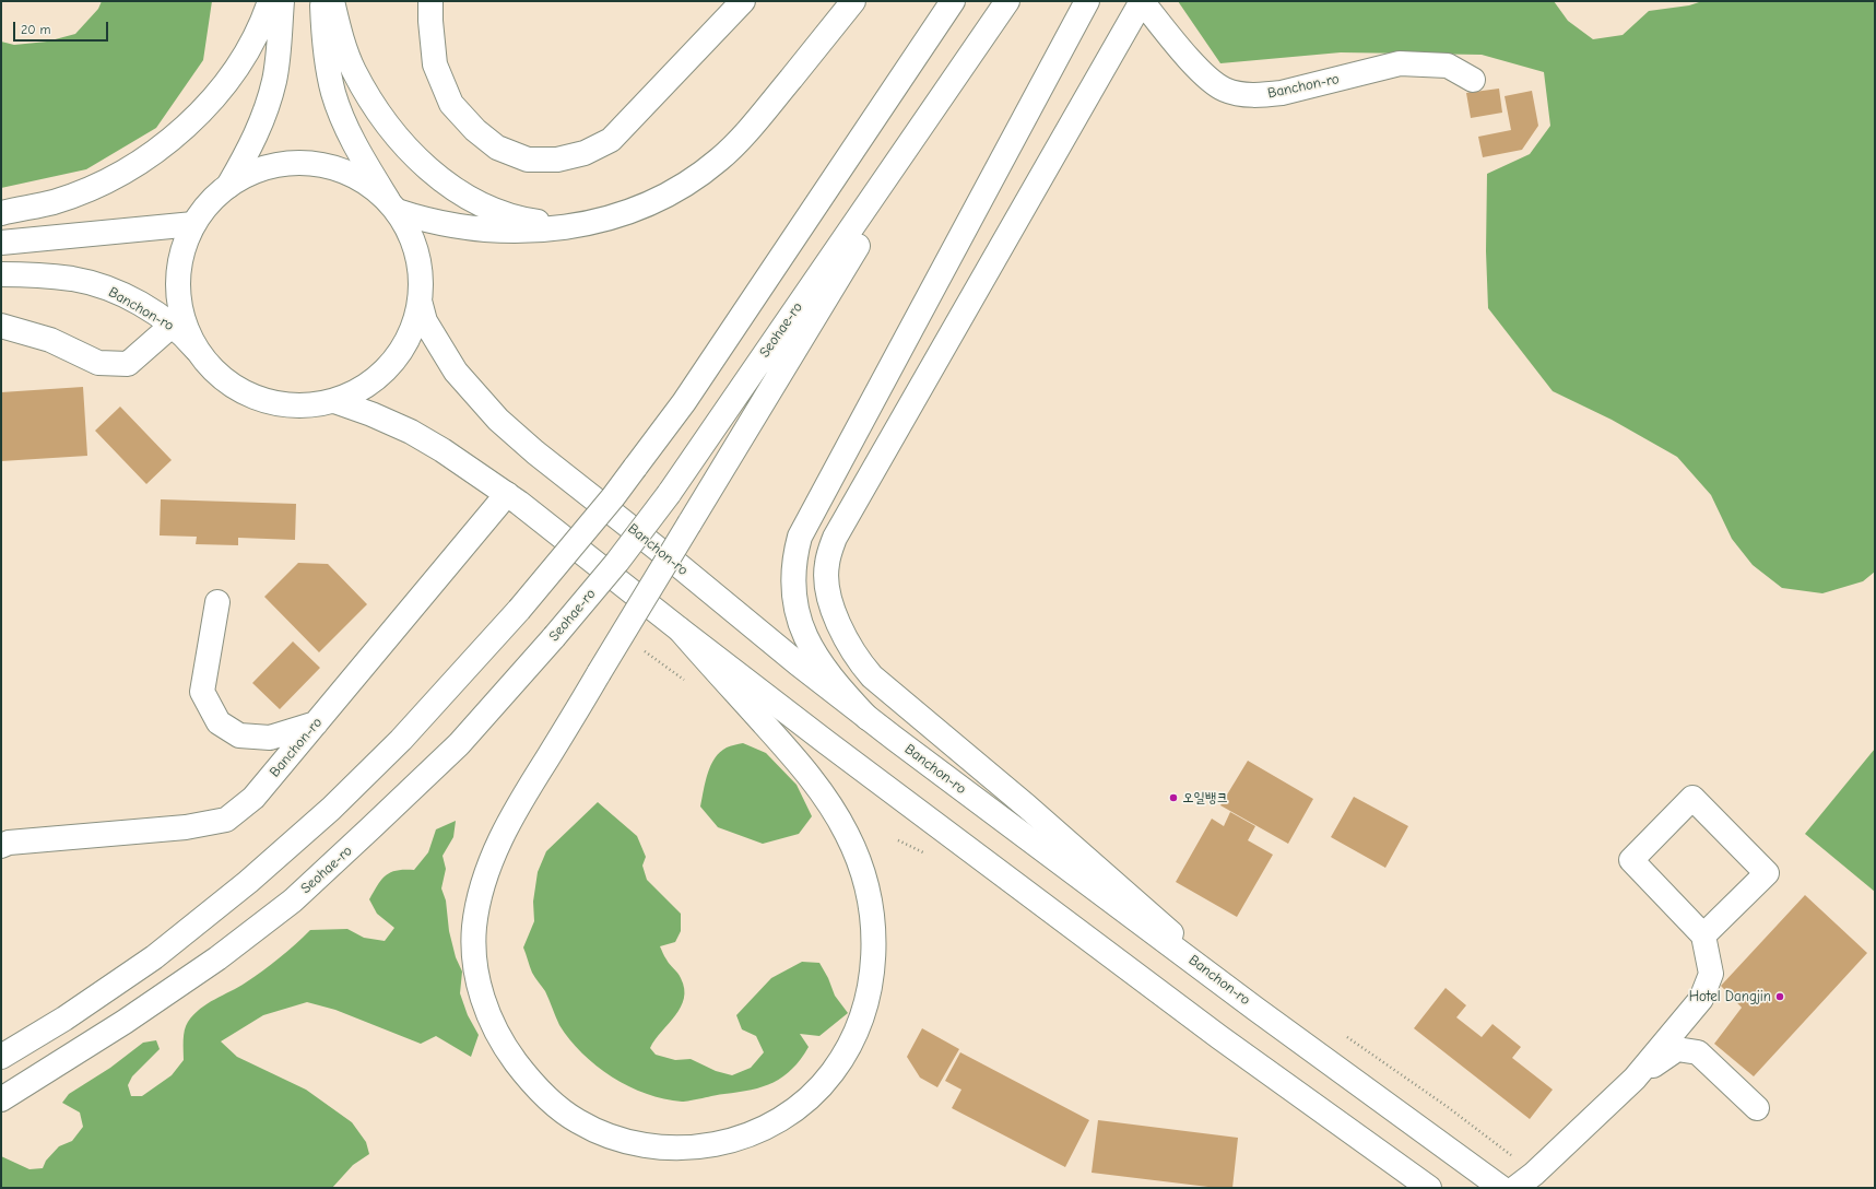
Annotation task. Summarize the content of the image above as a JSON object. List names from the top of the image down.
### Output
{
  "streets": {
    "main road": ["Banchon-ro", "Seohae-ro"]
  },
  "places": ["오일뱅크", "Hotel Dangjin"],
  "scale_bar": "20 m"
}
